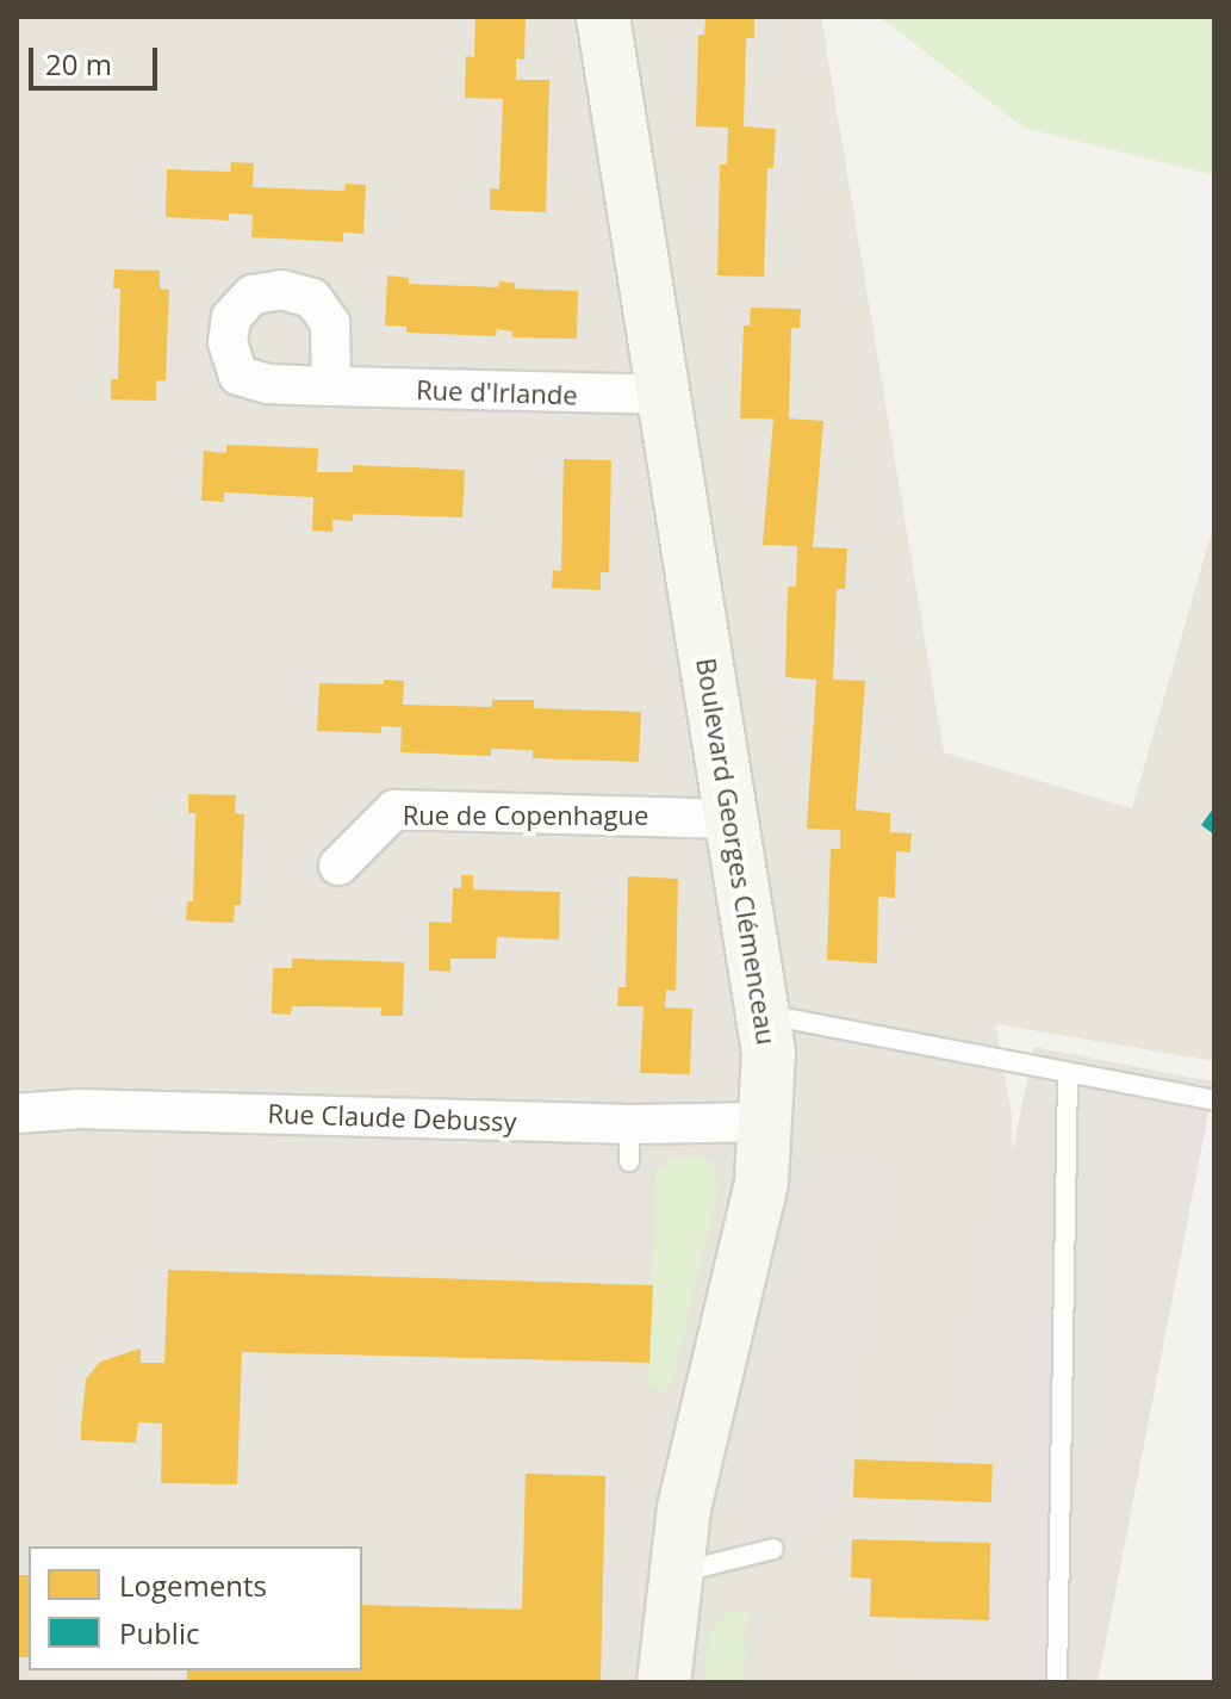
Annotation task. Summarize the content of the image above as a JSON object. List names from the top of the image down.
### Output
{
  "streets": {
    "street": [
      "Rue d'Irlande",
      "Rue de Copenhague",
      "Boulevard Georges Clémenceau",
      "Rue Claude Debussy"
    ]
  },
  "crossings": [
    ["Rue d'Irlande", "Boulevard Georges Clémenceau"],
    ["Rue de Copenhague", "Boulevard Georges Clémenceau"],
    ["Boulevard Georges Clémenceau", "Rue Claude Debussy"]
  ],
  "legend": ["Logements", "Public"],
  "scale_bar": "20 m"
}
